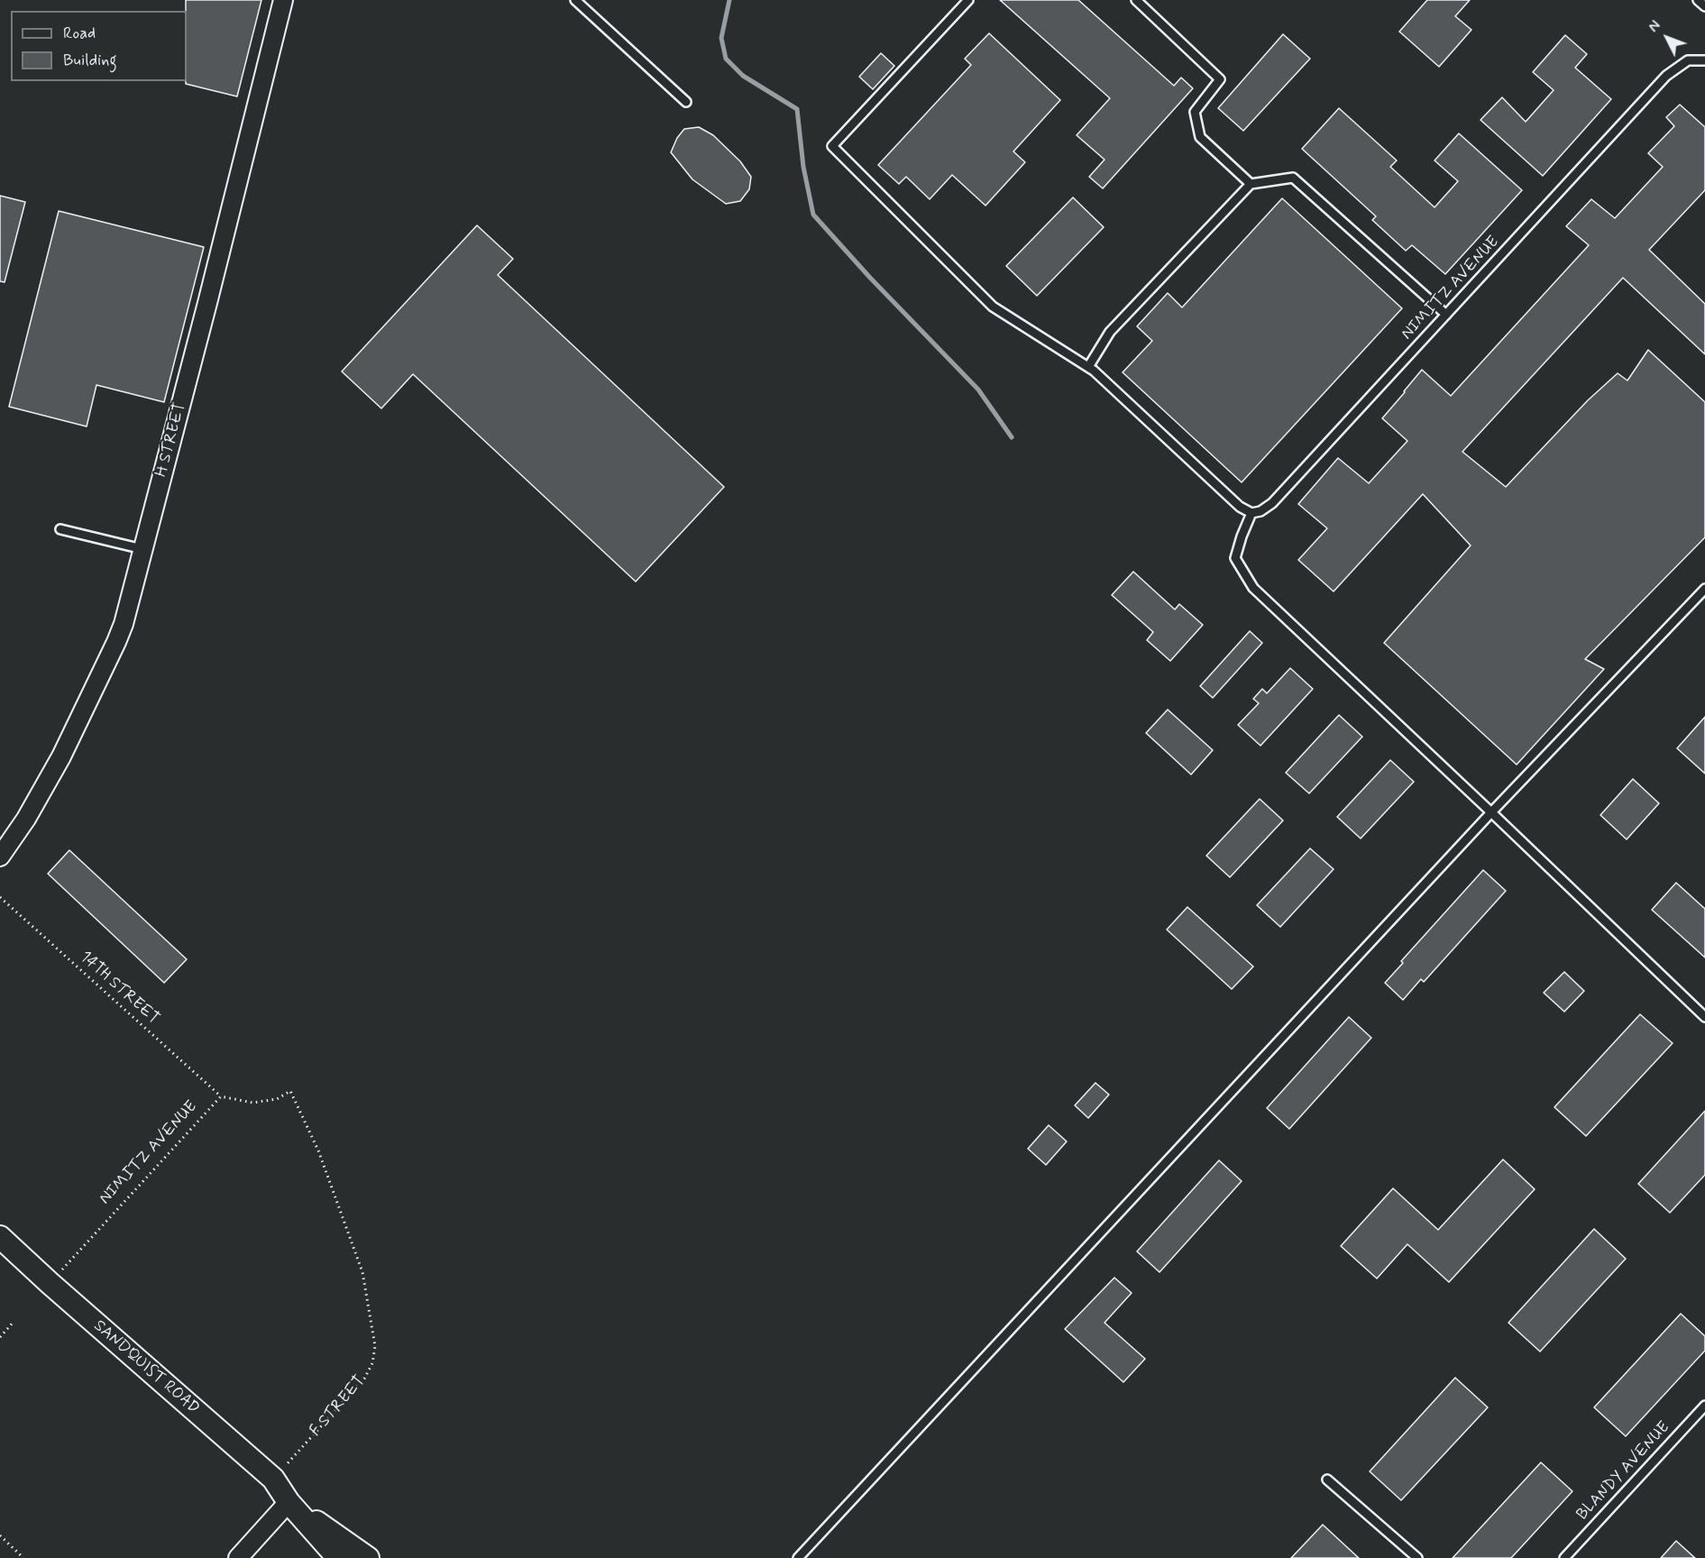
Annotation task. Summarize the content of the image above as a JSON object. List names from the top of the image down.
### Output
{
  "streets": {
    "street": ["H STREET", "SANDQUIST ROAD"],
    "lane": ["NIMITZ AVENUE", "BLANDY AVENUE"],
    "path": ["14TH STREET", "F STREET"]
  },
  "crossings": [
    ["NIMITZ AVENUE", "14TH STREET"],
    ["NIMITZ AVENUE", "SANDQUIST ROAD"],
    ["NIMITZ AVENUE", "F STREET"],
    ["SANDQUIST ROAD", "F STREET"]
  ],
  "legend": ["Road", "Building"],
  "north": "top left"
}
